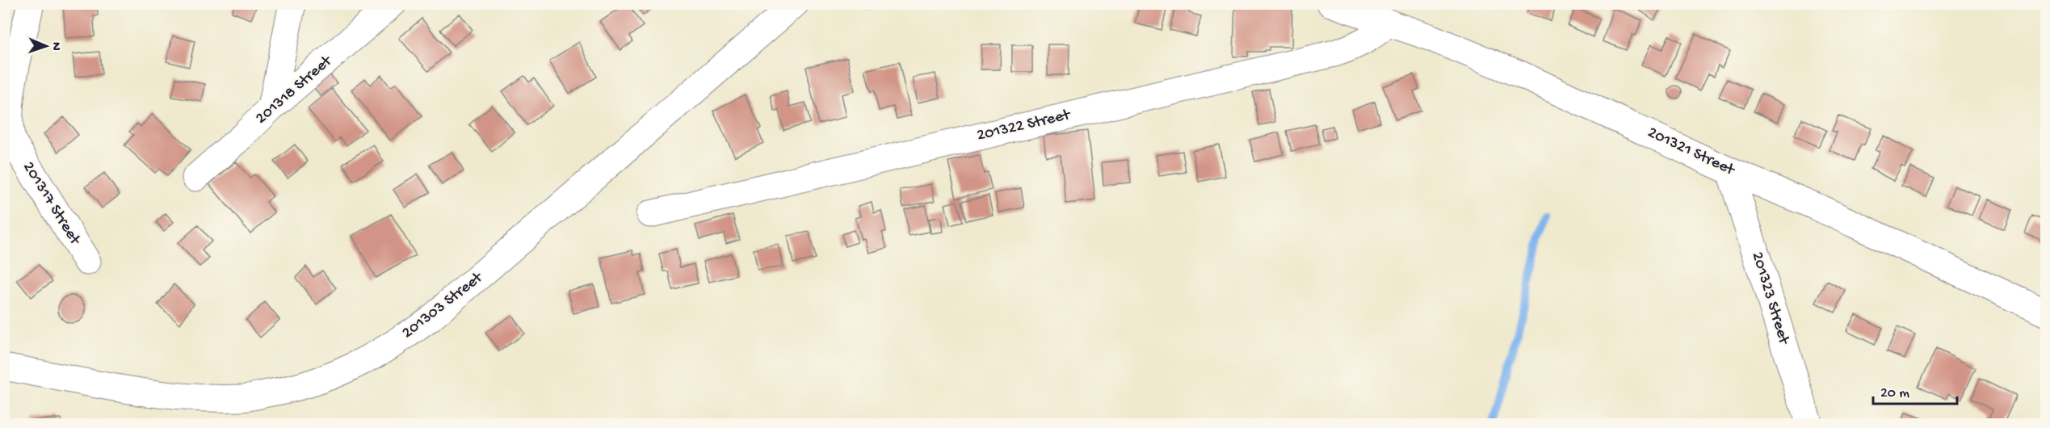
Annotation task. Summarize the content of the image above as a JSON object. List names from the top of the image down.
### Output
{
  "streets": {
    "street": [
      "201318 Street",
      "201322 Street",
      "201321 Street",
      "201317 Street",
      "201323 Street",
      "201303 Street"
    ]
  },
  "crossings": [
    ["201322 Street", "201321 Street"],
    ["201321 Street", "201323 Street"]
  ],
  "scale_bar": "20 m",
  "north": "right"
}
